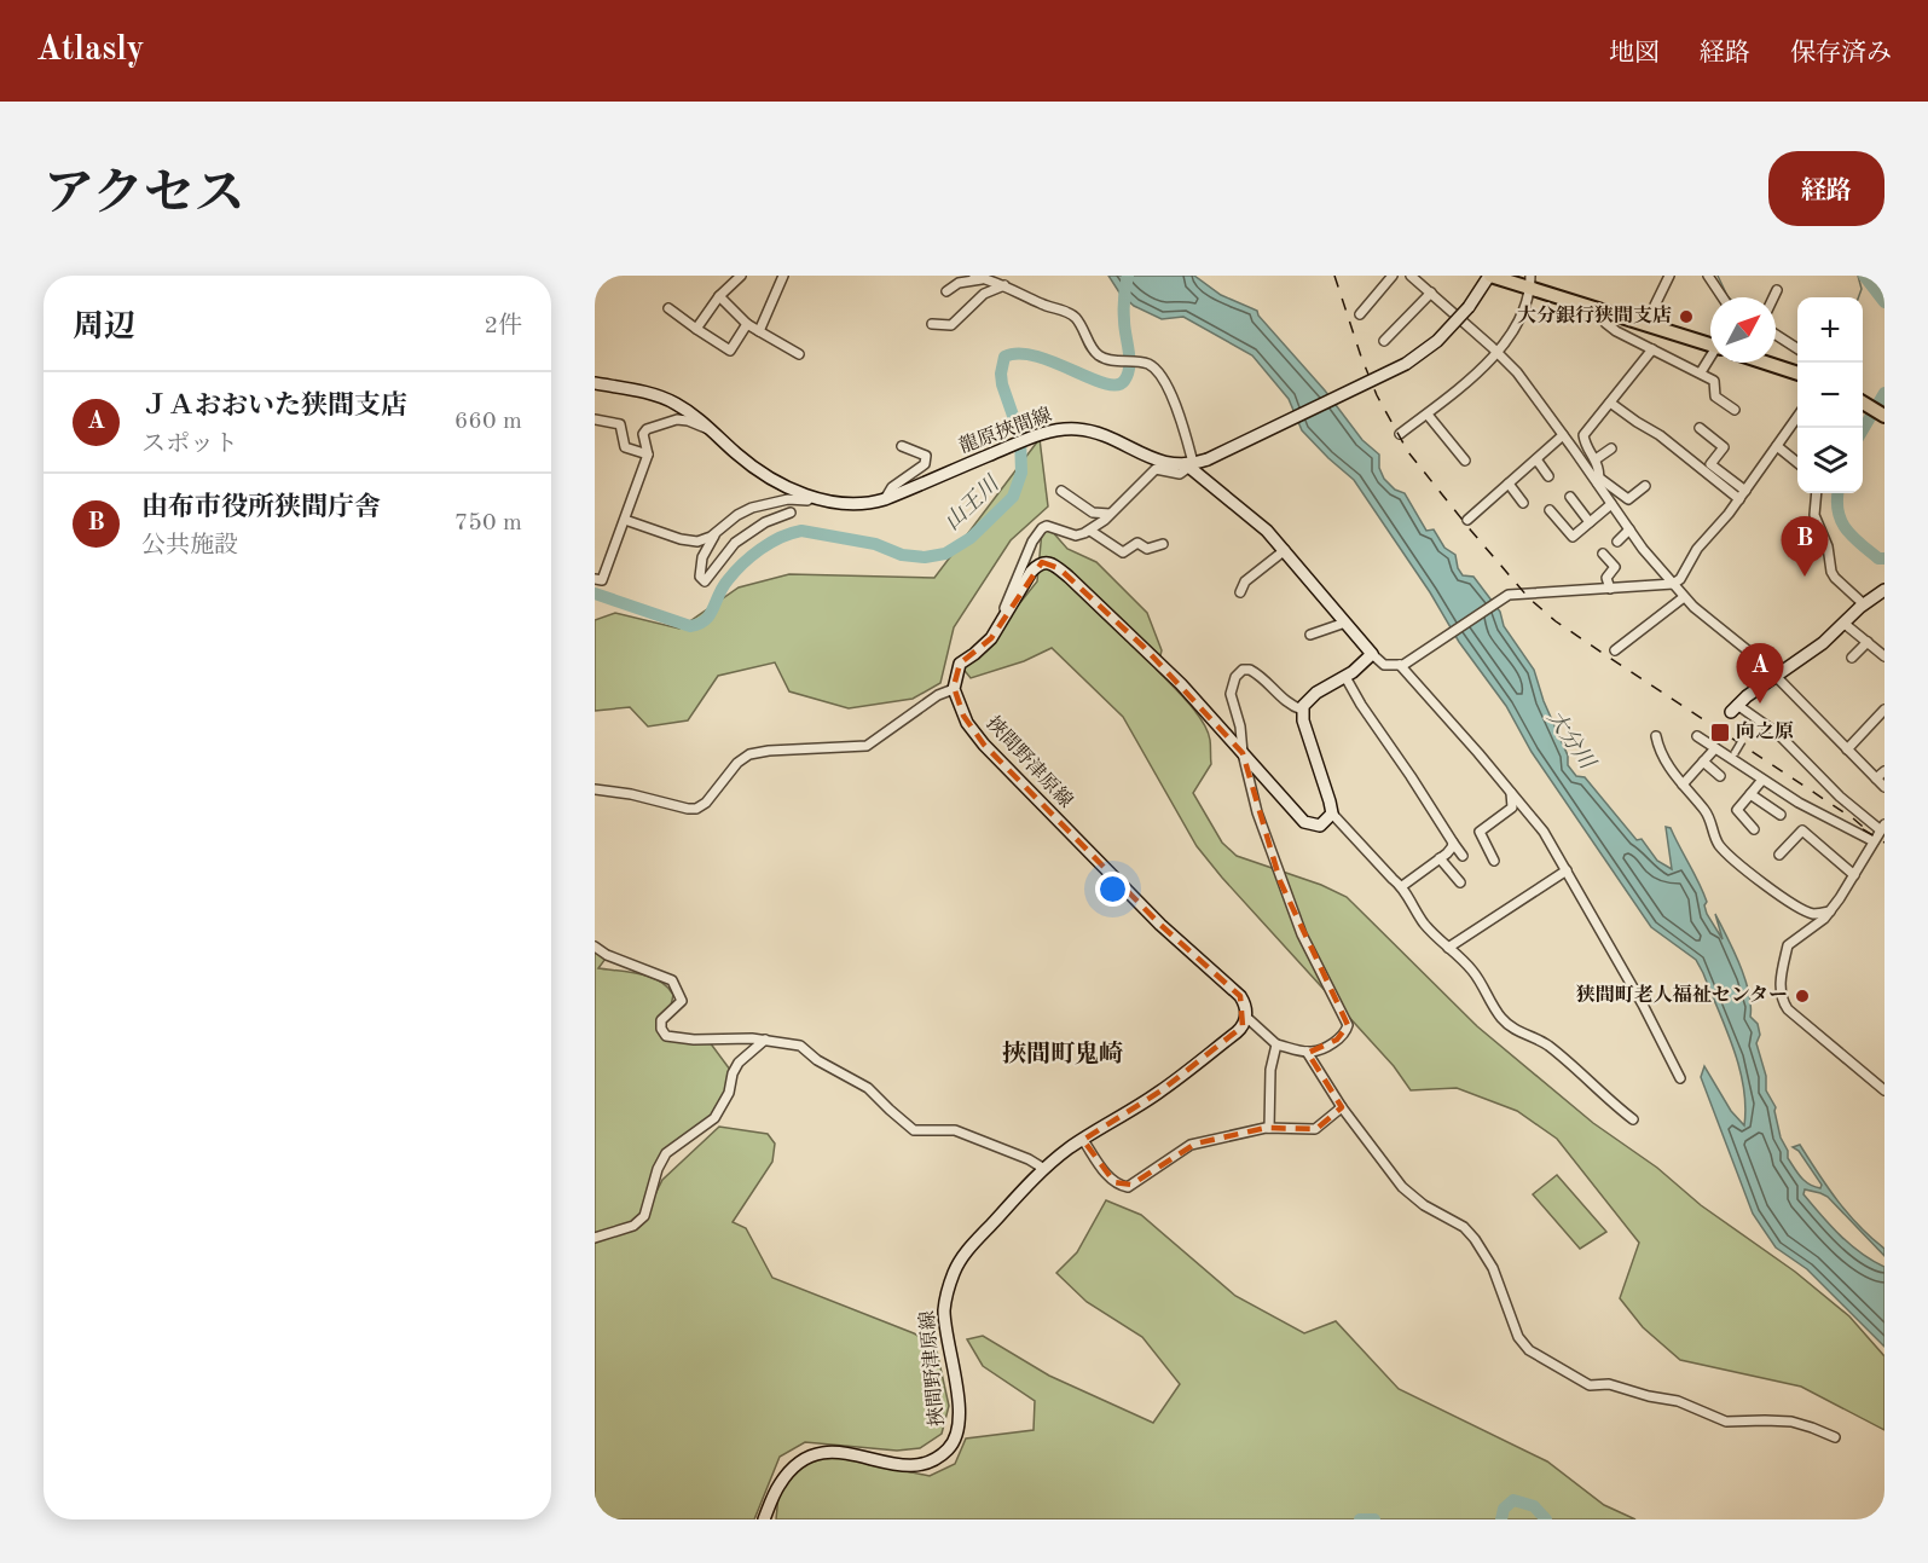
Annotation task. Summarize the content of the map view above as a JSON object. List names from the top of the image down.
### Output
{
  "streets": {
    "main road": ["龍原挾間線", "挾間野津原線"]
  },
  "districts": ["挾間町鬼崎"],
  "water": ["山王川", "大分川"],
  "places": {
    "other": ["大分銀行狭間支店", "狭間町老人福祉センター"],
    "transit": ["向之原"]
  },
  "north": "top right",
  "page": {
    "header": "Atlasly",
    "nav": ["地図", "経路", "保存済み"],
    "title": "アクセス",
    "buttons": "経路",
    "heading": ["周辺", "2件"],
    "map_buttons": ["+", "−"],
    "list": [
      {
        "mark": "A",
        "name": "ＪＡおおいた狭間支店",
        "note": "スポット",
        "value": "660 m"
      },
      {
        "mark": "B",
        "name": "由布市役所狭間庁舎",
        "note": "公共施設",
        "value": "750 m"
      }
    ],
    "pins": ["B", "A"]
  }
}
